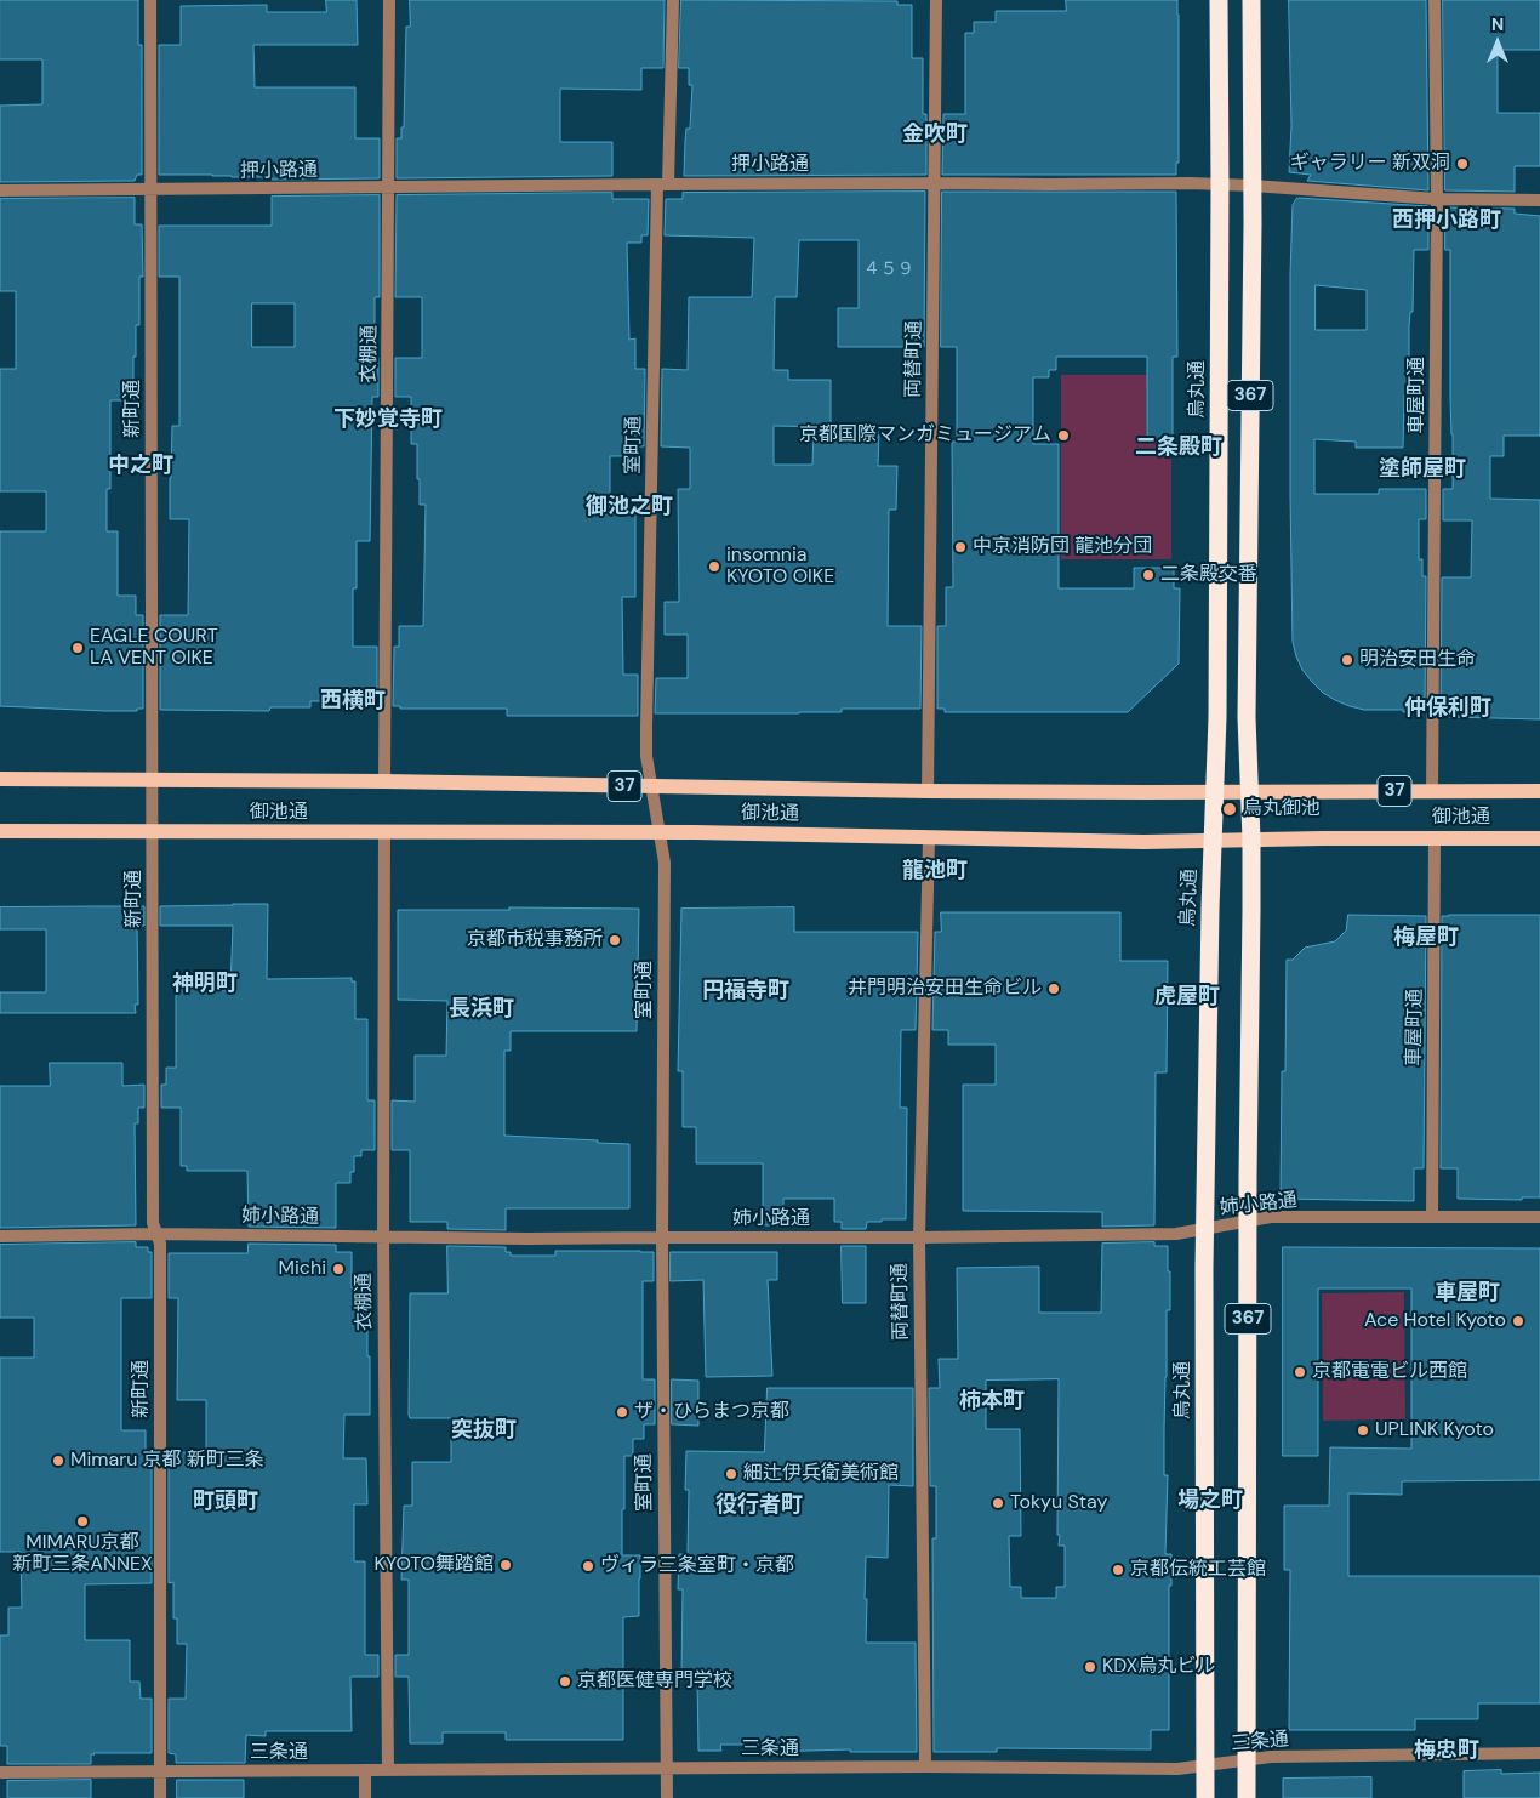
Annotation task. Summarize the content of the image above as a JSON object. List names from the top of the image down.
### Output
{
  "streets": {
    "highway": ["烏丸通", "367"],
    "main road": ["37", "御池通"],
    "street": [
      "押小路通",
      "衣棚通",
      "両替町通",
      "車屋町通",
      "新町通",
      "室町通",
      "姉小路通",
      "三条通"
    ]
  },
  "crossings": [
    ["押小路通", "衣棚通"],
    ["押小路通", "両替町通"],
    ["押小路通", "烏丸通"],
    ["押小路通", "367"],
    ["押小路通", "車屋町通"],
    ["押小路通", "新町通"],
    ["押小路通", "室町通"],
    ["衣棚通", "御池通"],
    ["衣棚通", "姉小路通"],
    ["衣棚通", "三条通"],
    ["両替町通", "御池通"],
    ["両替町通", "姉小路通"],
    ["両替町通", "三条通"],
    ["烏丸通", "御池通"],
    ["烏丸通", "姉小路通"],
    ["烏丸通", "三条通"],
    ["367", "御池通"],
    ["367", "姉小路通"],
    ["367", "三条通"],
    ["車屋町通", "御池通"],
    ["車屋町通", "姉小路通"],
    ["新町通", "御池通"],
    ["新町通", "姉小路通"],
    ["新町通", "三条通"],
    ["室町通", "御池通"],
    ["室町通", "姉小路通"],
    ["室町通", "三条通"]
  ],
  "districts": [
    "金吹町",
    "西押小路町",
    "下妙覚寺町",
    "二条殿町",
    "中之町",
    "塗師屋町",
    "御池之町",
    "西横町",
    "仲保利町",
    "龍池町",
    "梅屋町",
    "神明町",
    "円福寺町",
    "虎屋町",
    "長浜町",
    "車屋町",
    "柿本町",
    "突抜町",
    "場之町",
    "町頭町",
    "役行者町",
    "梅忠町"
  ],
  "places": [
    "ギャラリー 新双洞",
    "京都国際マンガミュージアム",
    "中京消防団 龍池分団",
    "insomnia KYOTO OIKE",
    "二条殿交番",
    "EAGLE COURT LA VENT OIKE",
    "明治安田生命",
    "烏丸御池",
    "京都市税事務所",
    "井門明治安田生命ビル",
    "Michi",
    "Ace Hotel Kyoto",
    "京都電電ビル西館",
    "ザ・ひらまつ京都",
    "UPLINK Kyoto",
    "Mimaru 京都 新町三条",
    "細辻伊兵衛美術館",
    "Tokyu Stay",
    "MIMARU京都 新町三条ANNEX",
    "KYOTO舞踏館",
    "ヴィラ三条室町・京都",
    "京都伝統工芸館",
    "KDX烏丸ビル",
    "京都医健専門学校"
  ],
  "house_numbers": ["４５９"],
  "north": "top"
}
